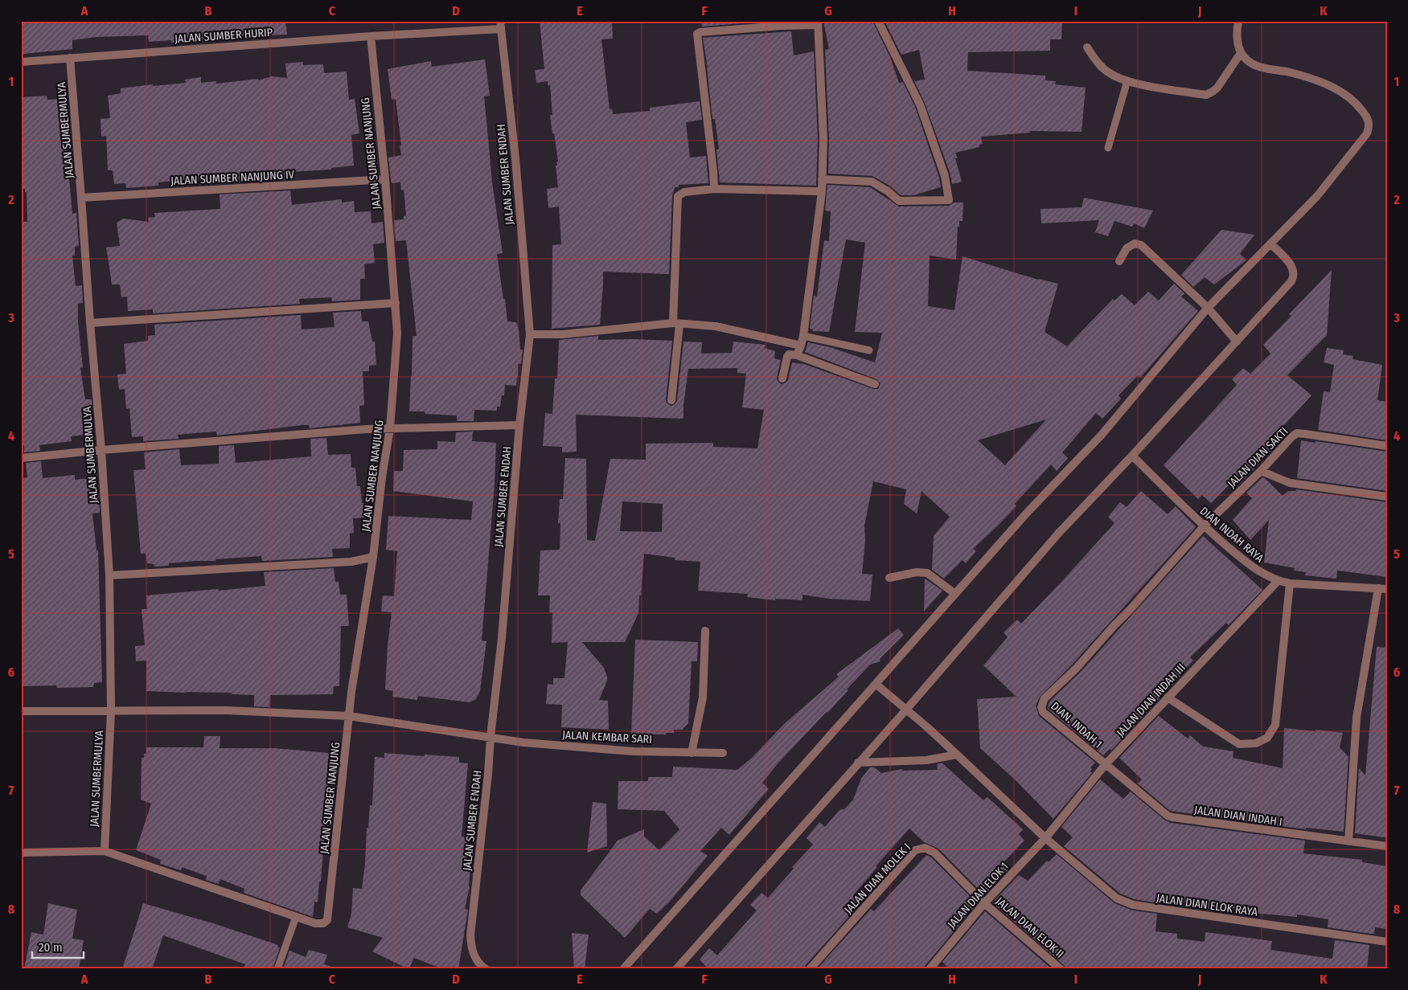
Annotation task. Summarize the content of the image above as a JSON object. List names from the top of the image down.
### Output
{
  "streets": {
    "street": [
      "JALAN SUMBER HURIP",
      "JALAN SUMBERMULYA",
      "JALAN SUMBER NANJUNG",
      "JALAN SUMBER ENDAH",
      "JALAN SUMBER NANJUNG IV",
      "JALAN DIAN SAKTI",
      "DIAN INDAH RAYA",
      "JALAN DIAN INDAH III",
      "DIAN. INDAH 1",
      "JALAN KEMBAR SARI",
      "JALAN DIAN INDAH I",
      "JALAN DIAN MOLEK I",
      "JALAN DIAN ELOK 1",
      "JALAN DIAN ELOK RAYA",
      "JALAN DIAN ELOK II"
    ]
  },
  "crossings": [
    ["JALAN SUMBER HURIP", "JALAN SUMBERMULYA"],
    ["JALAN SUMBER HURIP", "JALAN SUMBER NANJUNG"],
    ["JALAN SUMBER HURIP", "JALAN SUMBER ENDAH"],
    ["JALAN SUMBERMULYA", "JALAN SUMBER NANJUNG IV"],
    ["JALAN SUMBERMULYA", "JALAN KEMBAR SARI"],
    ["JALAN SUMBER NANJUNG", "JALAN SUMBER NANJUNG IV"],
    ["JALAN SUMBER NANJUNG", "JALAN KEMBAR SARI"],
    ["JALAN SUMBER ENDAH", "JALAN KEMBAR SARI"],
    ["JALAN DIAN SAKTI", "DIAN INDAH RAYA"],
    ["JALAN DIAN SAKTI", "DIAN. INDAH 1"],
    ["DIAN INDAH RAYA", "JALAN DIAN INDAH III"],
    ["JALAN DIAN INDAH III", "DIAN. INDAH 1"],
    ["JALAN DIAN INDAH III", "JALAN DIAN INDAH I"],
    ["JALAN DIAN INDAH III", "JALAN DIAN ELOK 1"],
    ["JALAN DIAN INDAH III", "JALAN DIAN ELOK RAYA"],
    ["DIAN. INDAH 1", "JALAN DIAN INDAH I"],
    ["JALAN DIAN MOLEK I", "JALAN DIAN ELOK 1"],
    ["JALAN DIAN MOLEK I", "JALAN DIAN ELOK II"],
    ["JALAN DIAN ELOK 1", "JALAN DIAN ELOK RAYA"],
    ["JALAN DIAN ELOK 1", "JALAN DIAN ELOK II"]
  ],
  "scale_bar": "20 m",
  "grid": {
    "columns": [
      "A",
      "B",
      "C",
      "D",
      "E",
      "F",
      "G",
      "H",
      "I",
      "J",
      "K"
    ],
    "rows": [
      "1",
      "2",
      "3",
      "4",
      "5",
      "6",
      "7",
      "8"
    ]
  }
}
